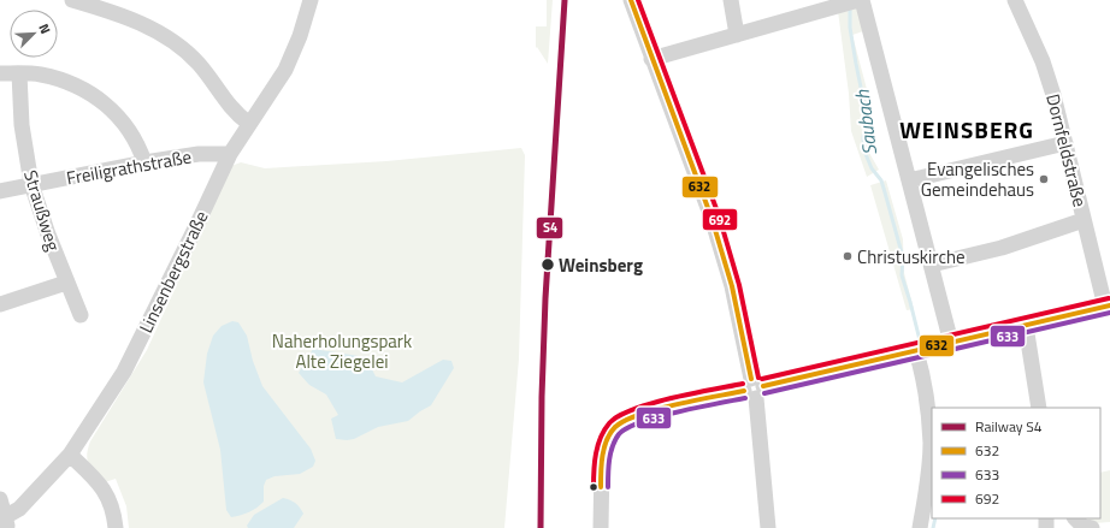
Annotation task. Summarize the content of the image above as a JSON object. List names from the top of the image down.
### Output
{
  "streets": {
    "street": [
      "Dornfeldstraße",
      "Freiligrathstraße",
      "Straußweg",
      "Linsenbergstraße"
    ]
  },
  "crossings": [
    ["Freiligrathstraße", "Straußweg"],
    ["Freiligrathstraße", "Linsenbergstraße"]
  ],
  "districts": ["WEINSBERG"],
  "water": ["Saubach"],
  "parks": ["Naherholungspark Alte Ziegelei"],
  "places": ["Evangelisches Gemeindehaus", "Christuskirche", "Weinsberg"],
  "lines": [
    "rail line S4",
    "transit line 632",
    "transit line 692",
    "transit line 633"
  ],
  "legend": [
    "Railway S4",
    "632",
    "633",
    "692"
  ],
  "north": "top right"
}
